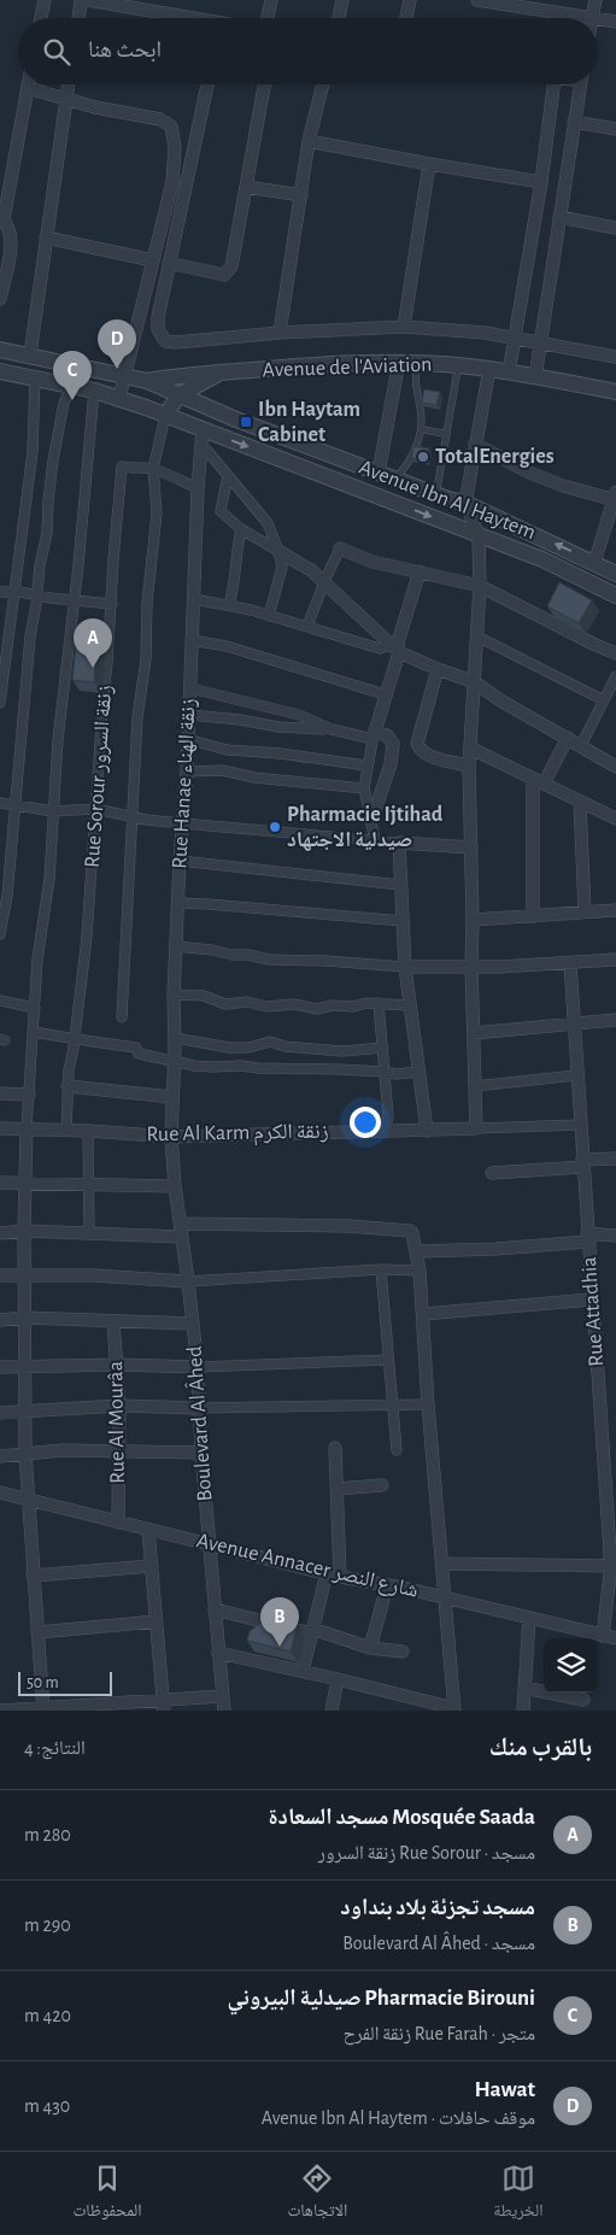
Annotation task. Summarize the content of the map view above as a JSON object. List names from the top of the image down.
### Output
{
  "streets": {
    "street": [
      "Avenue de l'Aviation",
      "Avenue Ibn Al Haytem",
      "Rue Sorour زنقة السرور",
      "Rue Hanae زنقة الهناء",
      "Rue Al Karm زنقة الكرم",
      "Rue Attadhia",
      "Rue Al Mourâa",
      "Boulevard Al Âhed",
      "Avenue Annacer شارع النصر"
    ]
  },
  "crossings": [
    ["Avenue de l'Aviation", "Avenue Ibn Al Haytem"],
    ["Avenue Ibn Al Haytem", "Rue Hanae زنقة الهناء"],
    ["Rue Sorour زنقة السرور", "Rue Hanae زنقة الهناء"],
    ["Rue Sorour زنقة السرور", "Rue Al Karm زنقة الكرم"],
    ["Rue Hanae زنقة الهناء", "Rue Al Karm زنقة الكرم"],
    ["Rue Hanae زنقة الهناء", "Boulevard Al Âhed"],
    ["Rue Al Karm زنقة الكرم", "Boulevard Al Âhed"],
    ["Rue Attadhia", "Avenue Annacer شارع النصر"],
    ["Rue Al Mourâa", "Avenue Annacer شارع النصر"],
    ["Boulevard Al Âhed", "Avenue Annacer شارع النصر"]
  ],
  "places": {
    "transit": ["Ibn Haytam Cabinet"],
    "other": ["TotalEnergies", "Pharmacie Ijtihad صيدلية الاجتهاد"]
  },
  "scale_bar": "50 m",
  "page": {
    "search": "ابحث هنا",
    "pins": [
      "D",
      "C",
      "A",
      "B"
    ],
    "scale": "50 m",
    "heading": ["بالقرب منك", "النتائج: 4"],
    "list": [
      {
        "mark": "A",
        "name": "Mosquée Saada مسجد السعادة",
        "note": "مسجد · Rue Sorour زنقة السرور",
        "value": "280 m"
      },
      {
        "mark": "B",
        "name": "مسجد تجزئة بلاد بنداود",
        "note": "مسجد · Boulevard Al Âhed",
        "value": "290 m"
      },
      {
        "mark": "C",
        "name": "Pharmacie Birouni صيدلية البيروني",
        "note": "متجر · Rue Farah زنقة الفرح",
        "value": "420 m"
      },
      {
        "mark": "D",
        "name": "Hawat",
        "note": "موقف حافلات · Avenue Ibn Al Haytem",
        "value": "430 m"
      }
    ],
    "nav": ["الخريطة", "الاتجاهات", "المحفوظات"]
  }
}
